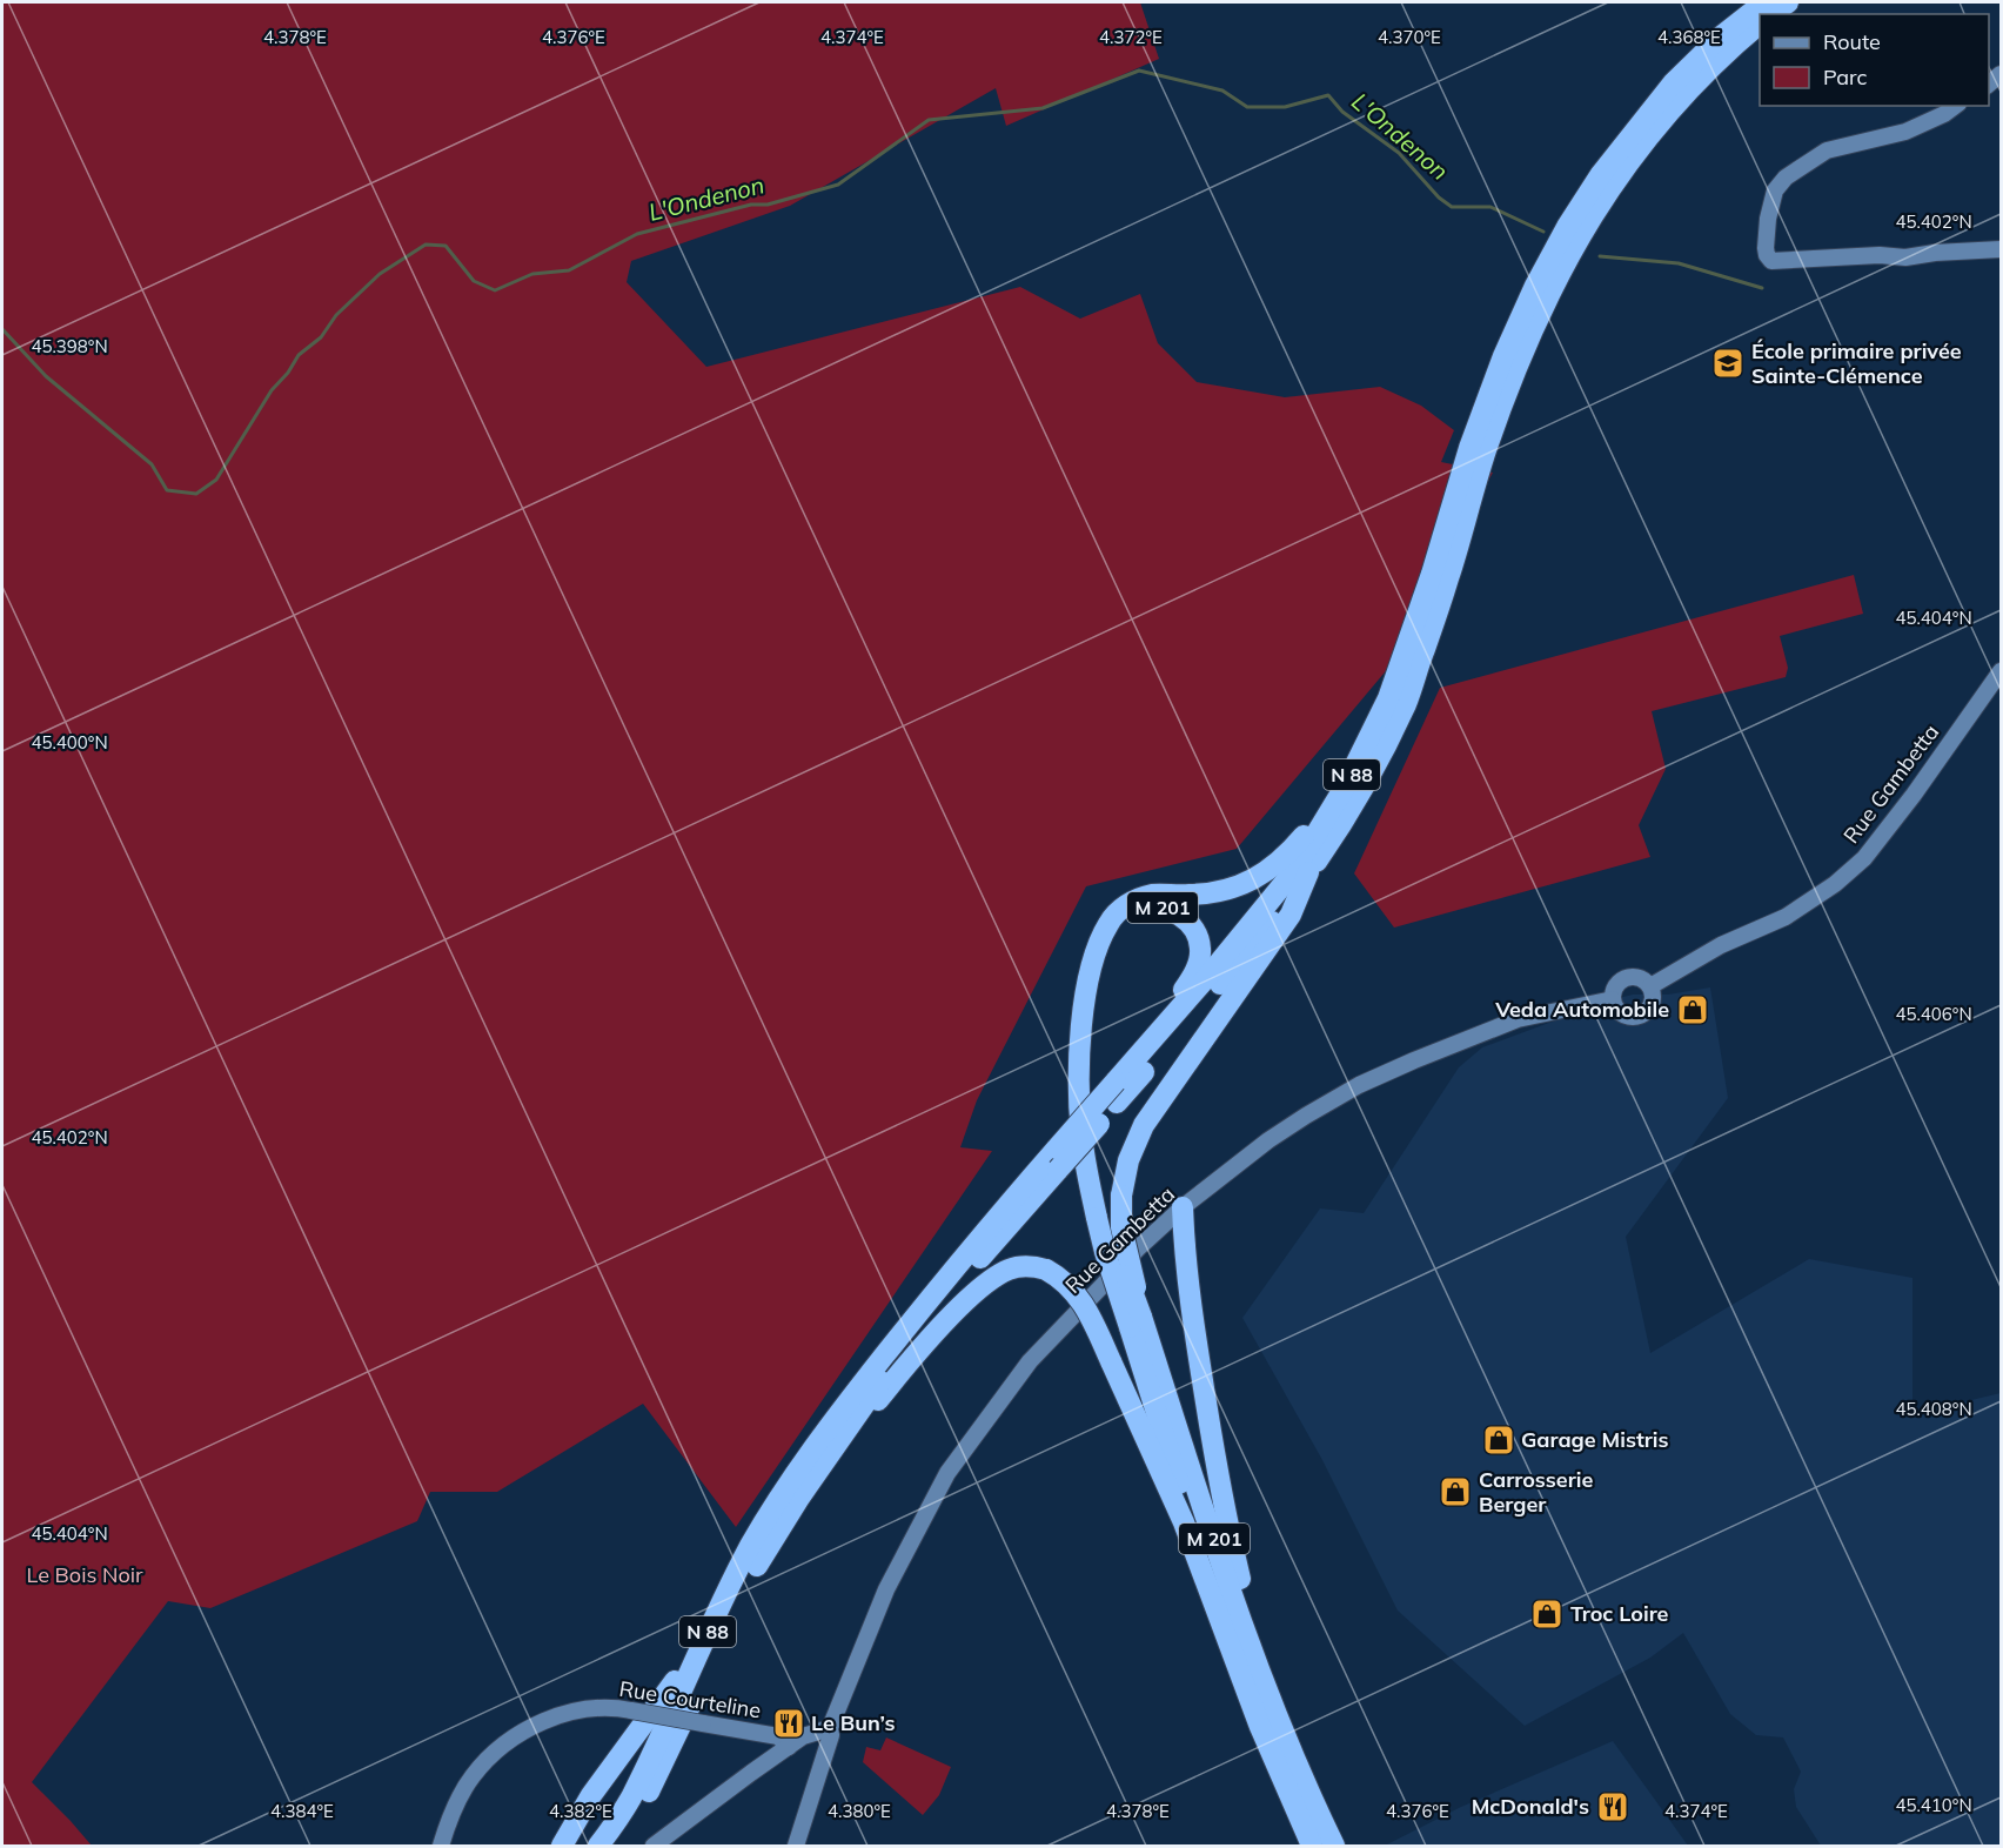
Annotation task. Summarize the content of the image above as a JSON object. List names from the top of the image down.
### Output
{
  "streets": {
    "highway": ["N 88", "M 201"],
    "main road": ["Rue Gambetta", "Rue Courteline"]
  },
  "crossings": [
    ["N 88", "M 201"]
  ],
  "water": ["L'Ondenon"],
  "parks": ["Le Bois Noir"],
  "places": {
    "school or university": ["École primaire privée Sainte-Clémence"],
    "shop": [
      "Veda Automobile",
      "Garage Mistris",
      "Carrosserie Berger",
      "Troc Loire"
    ],
    "restaurant": ["Le Bun’s", "McDonald's"]
  },
  "legend": ["Route", "Parc"],
  "coordinates": [
    "4.378°E",
    "4.376°E",
    "4.374°E",
    "4.372°E",
    "4.370°E",
    "4.368°E",
    "45.402°N",
    "45.398°N",
    "45.404°N",
    "45.400°N",
    "45.406°N",
    "45.408°N",
    "45.410°N",
    "4.384°E",
    "4.382°E",
    "4.380°E"
  ]
}
